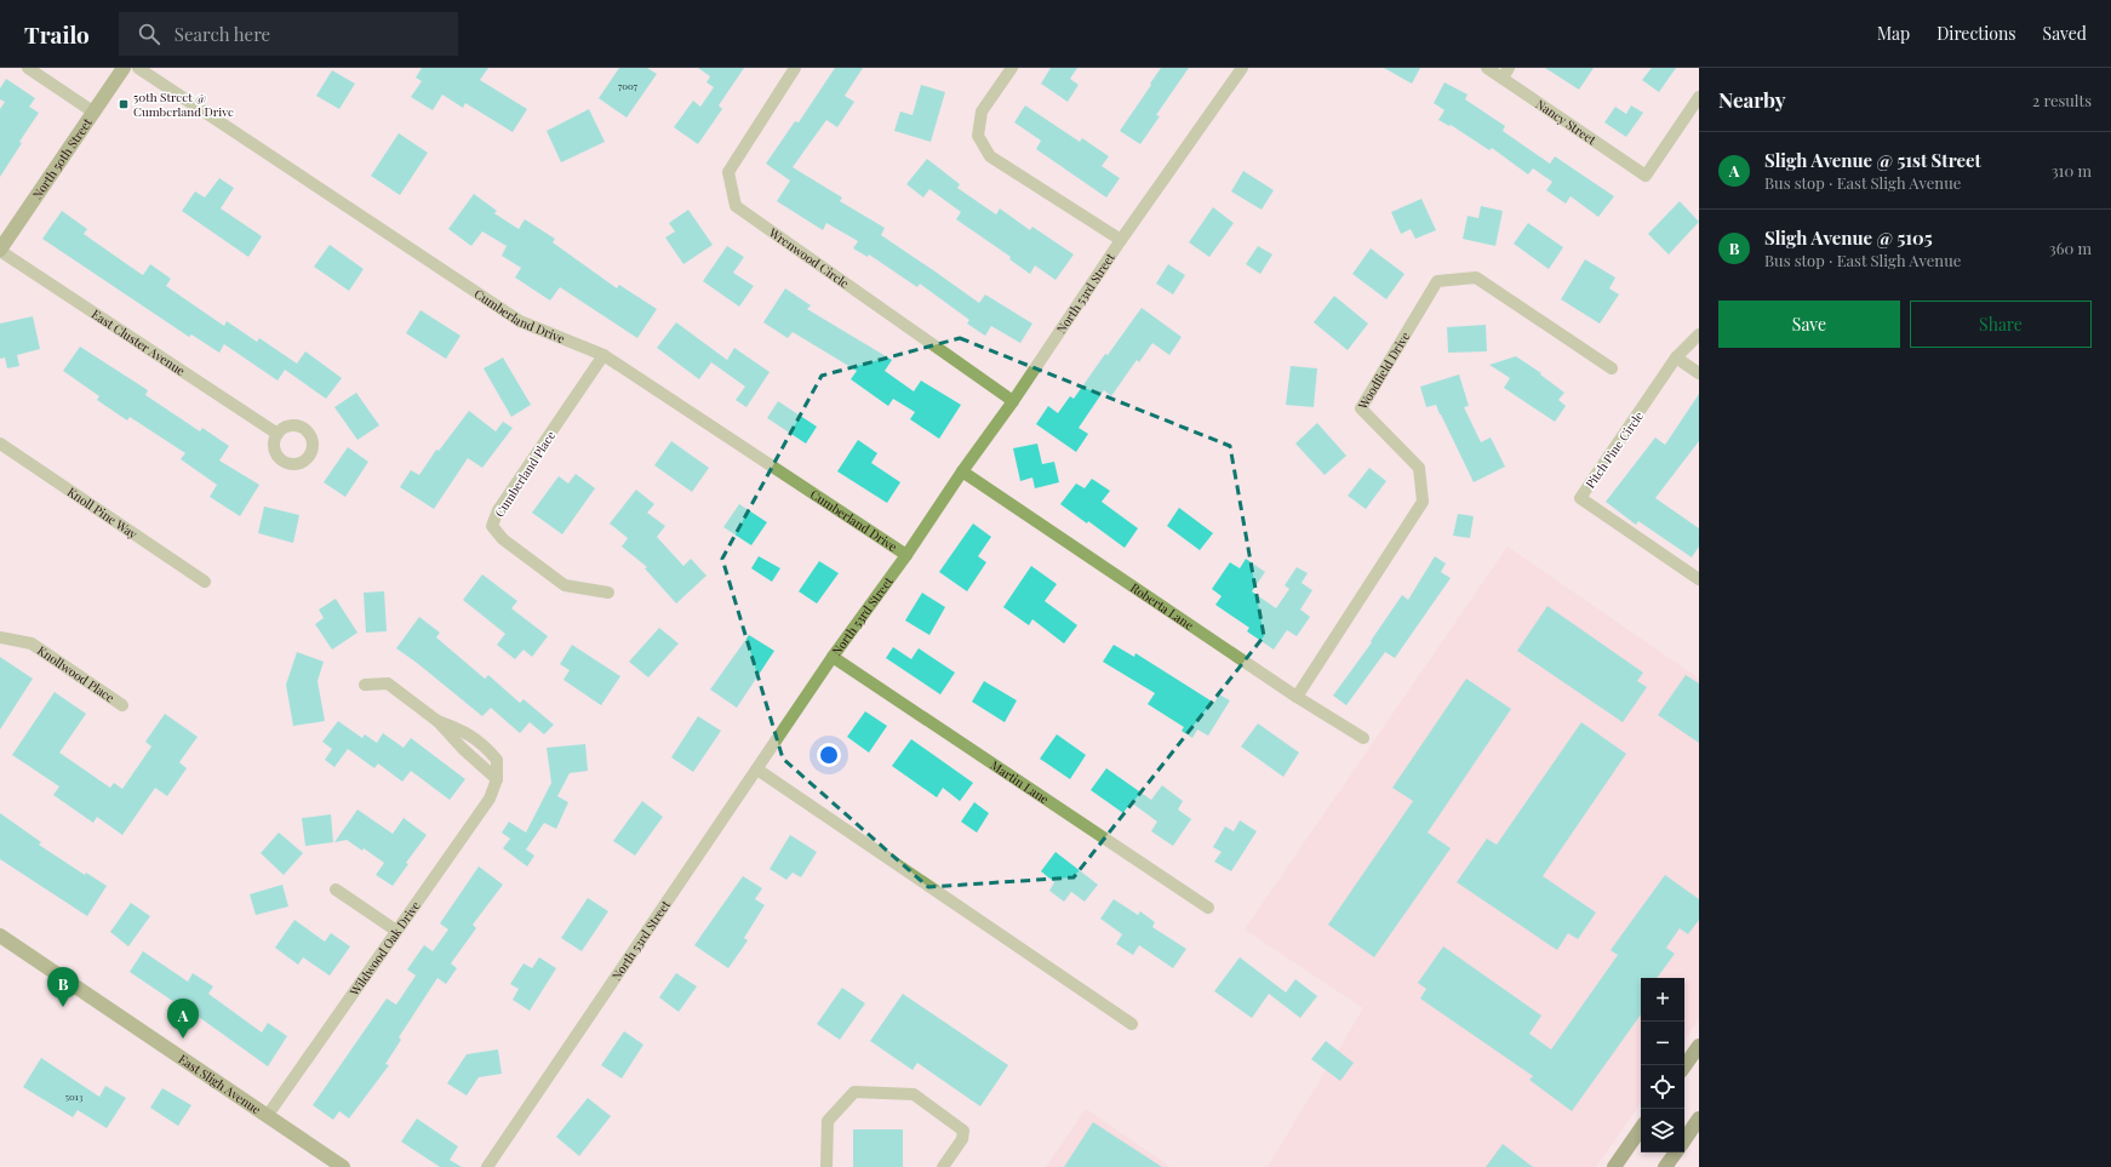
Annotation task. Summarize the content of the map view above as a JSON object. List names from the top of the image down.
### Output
{
  "streets": {
    "street": [
      "Nancy Street",
      "North 50th Street",
      "Wrenwood Circle",
      "North 53rd Street",
      "Cumberland Drive",
      "East Cluster Avenue",
      "Woodfield Drive",
      "Pitch Pine Circle",
      "Cumberland Place",
      "Knoll Pine Way",
      "Roberta Lane",
      "Knollwood Place",
      "Martin Lane",
      "Wildwood Oak Drive",
      "East Sligh Avenue"
    ]
  },
  "crossings": [
    ["North 50th Street", "East Cluster Avenue"],
    ["Wrenwood Circle", "North 53rd Street"],
    ["North 53rd Street", "Cumberland Drive"],
    ["North 53rd Street", "Roberta Lane"],
    ["North 53rd Street", "Martin Lane"],
    ["Cumberland Drive", "Cumberland Place"],
    ["Woodfield Drive", "Roberta Lane"],
    ["Wildwood Oak Drive", "East Sligh Avenue"]
  ],
  "places": {
    "transit": ["50th Street @ Cumberland Drive"]
  },
  "house_numbers": ["7007", "5013"],
  "page": {
    "header": "Trailo",
    "search": "Search here",
    "nav": ["Map", "Directions", "Saved"],
    "heading": ["Nearby", "2 results"],
    "list": [
      {
        "mark": "A",
        "name": "Sligh Avenue @ 51st Street",
        "note": "Bus stop · East Sligh Avenue",
        "value": "310 m"
      },
      {
        "mark": "B",
        "name": "Sligh Avenue @ 5105",
        "note": "Bus stop · East Sligh Avenue",
        "value": "360 m"
      }
    ],
    "buttons": ["Save", "Share"],
    "pins": ["B", "A"],
    "map_buttons": ["+", "−"]
  }
}
